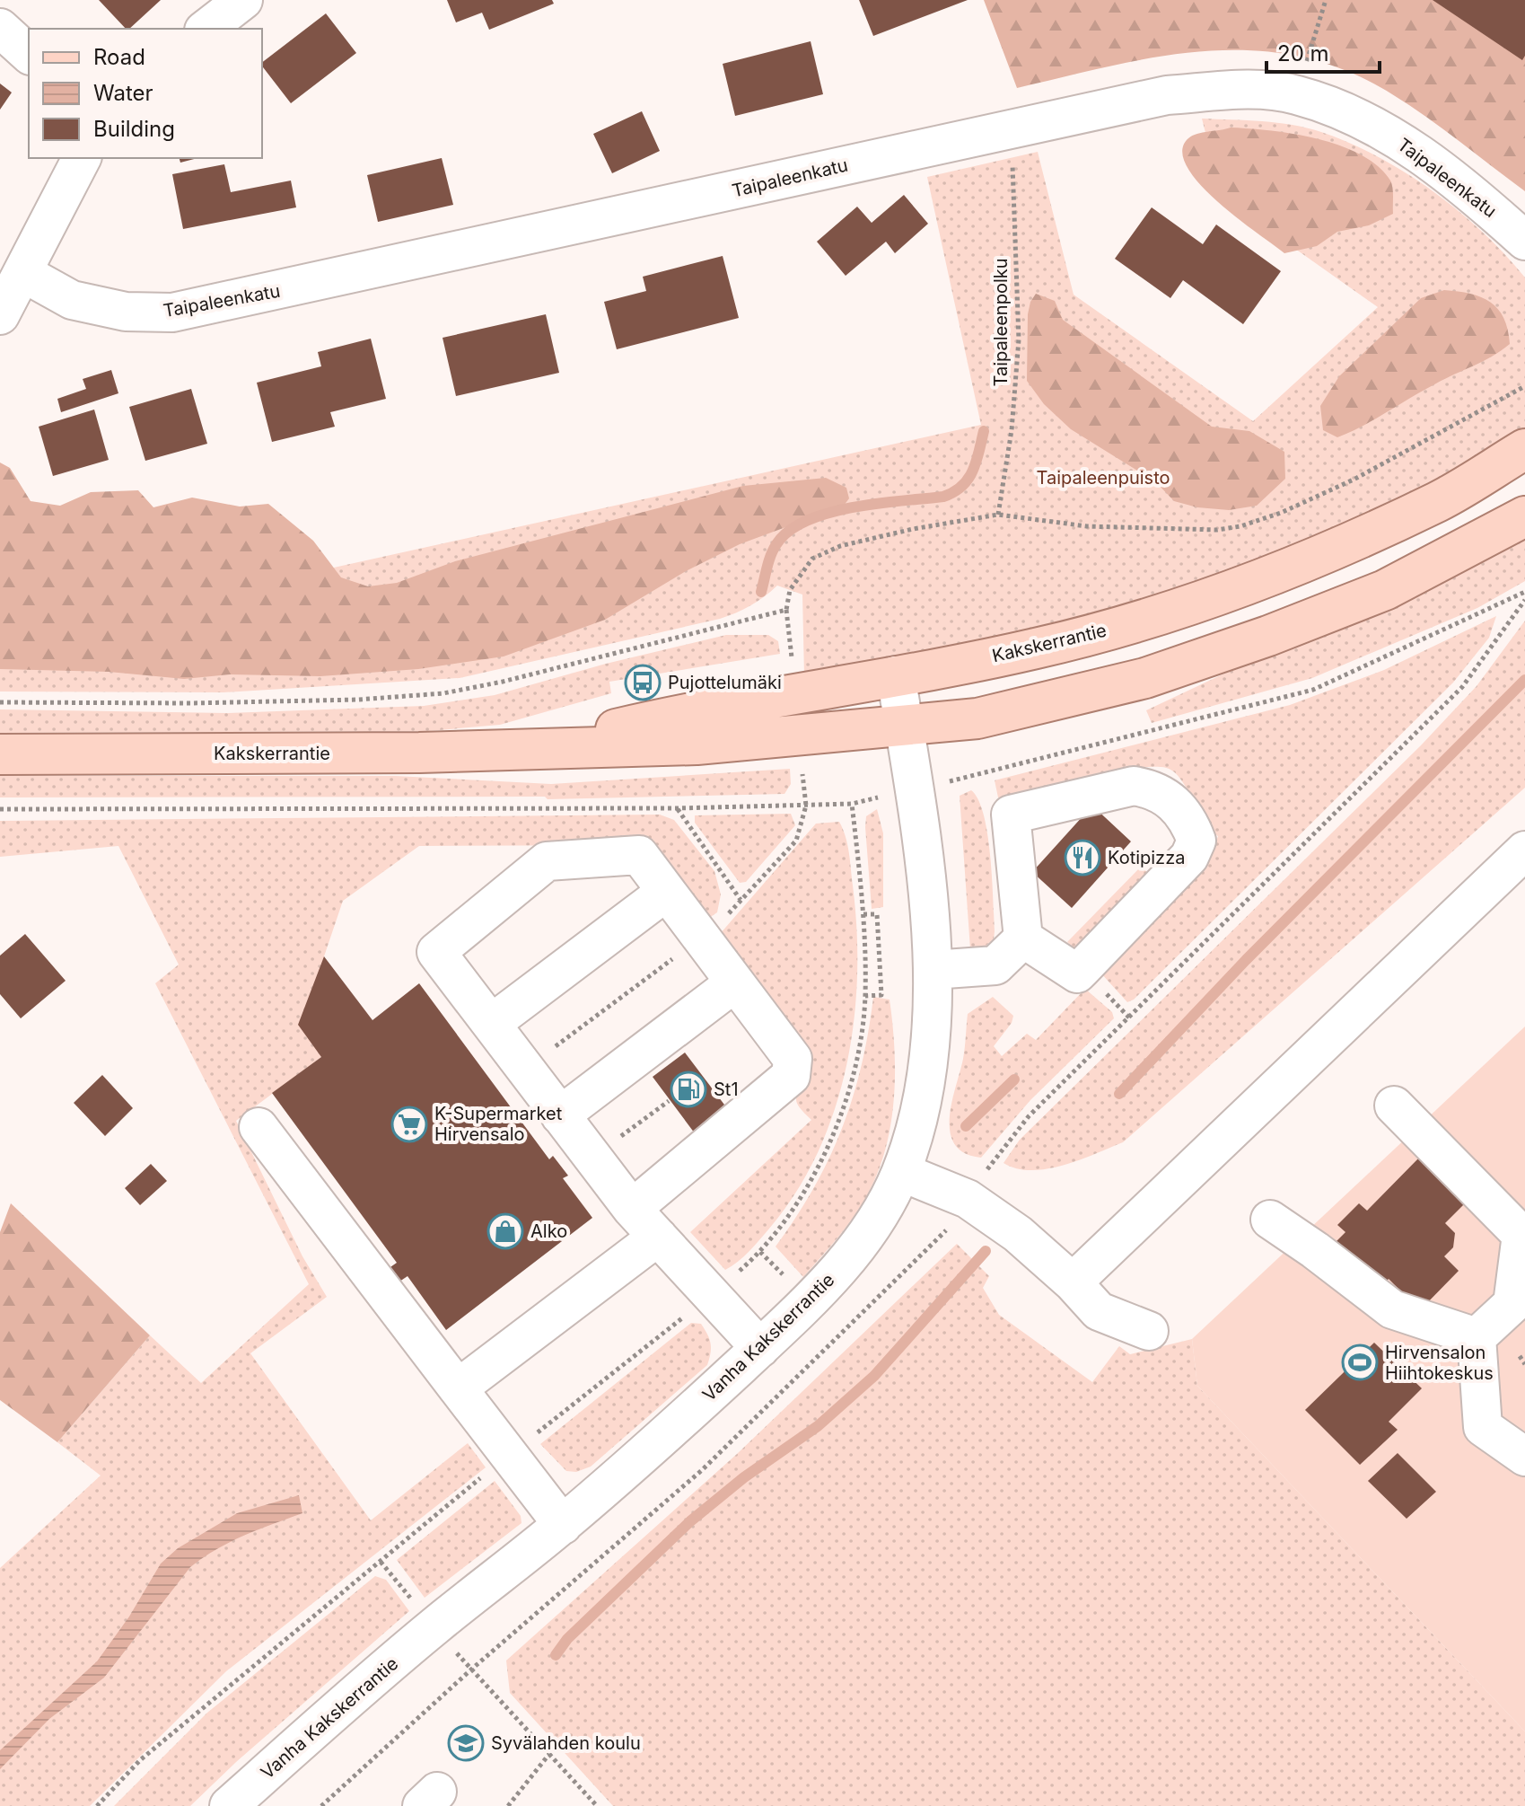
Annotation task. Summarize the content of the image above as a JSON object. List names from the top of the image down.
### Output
{
  "streets": {
    "main road": ["Kakskerrantie"],
    "street": ["Taipaleenkatu", "Vanha Kakskerrantie"],
    "path": ["Taipaleenpolku"]
  },
  "crossings": [
    ["Taipaleenkatu", "Taipaleenpolku"],
    ["Kakskerrantie", "Vanha Kakskerrantie"]
  ],
  "parks": ["Taipaleenpuisto"],
  "places": {
    "bus stop": ["Pujottelumäki"],
    "restaurant": ["Kotipizza"],
    "fuel station": ["St1"],
    "supermarket": ["K-Supermarket Hirvensalo"],
    "shop": ["Alko"],
    "sports": ["Hirvensalon Hiihtokeskus"],
    "school or university": ["Syvälahden koulu"]
  },
  "legend": ["Road", "Water", "Building"],
  "scale_bar": "20 m"
}
